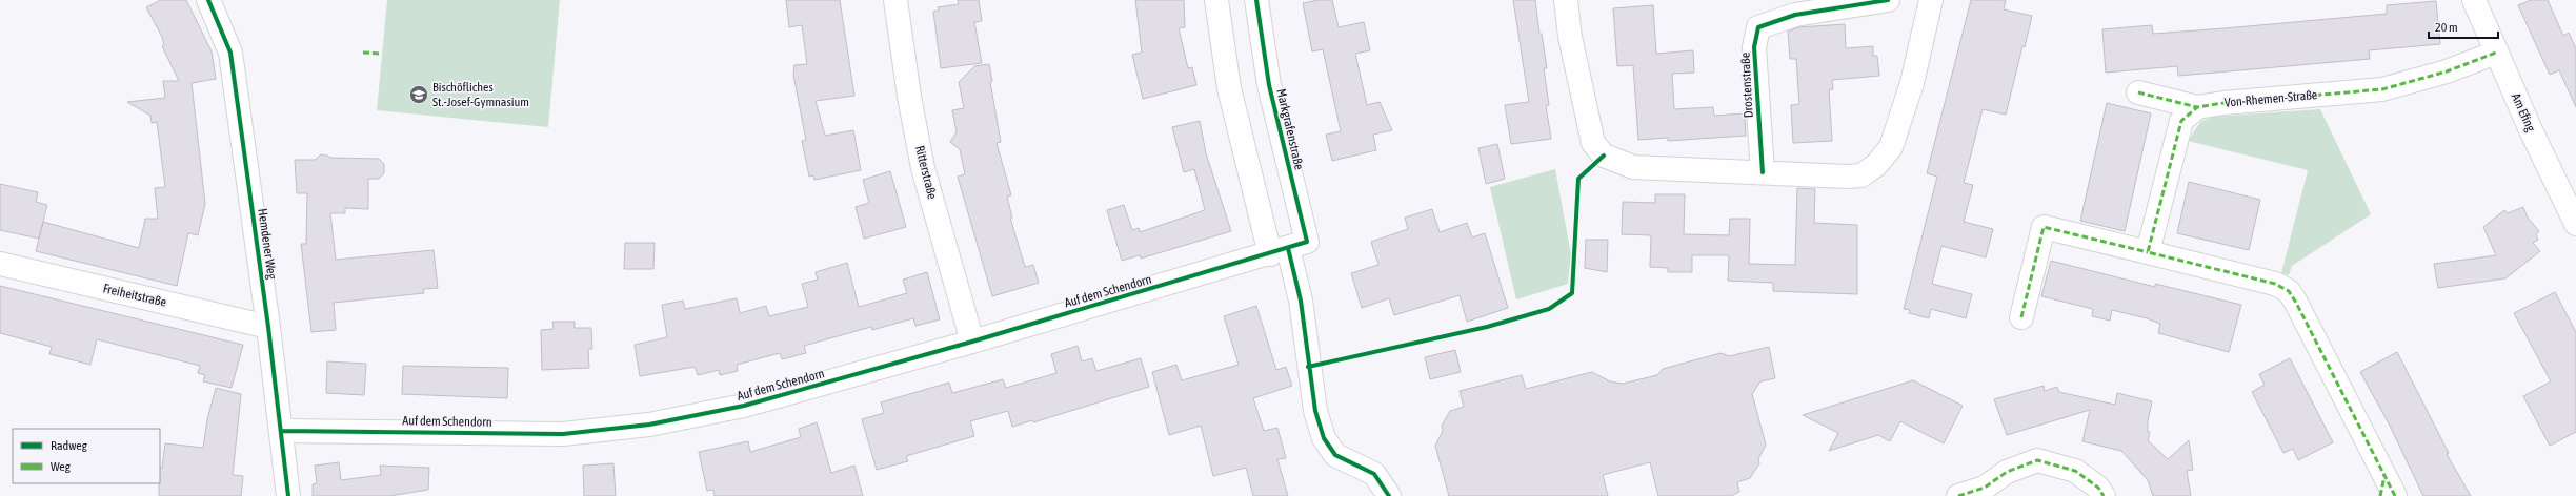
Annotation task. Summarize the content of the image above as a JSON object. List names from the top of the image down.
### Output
{
  "streets": {
    "street": [
      "Drostenstraße",
      "Von-Rhemen-Straße",
      "Am Efing",
      "Markgrafenstraße",
      "Ritterstraße",
      "Hemdener Weg",
      "Auf dem Schendorn",
      "Freiheitstraße"
    ]
  },
  "crossings": [
    ["Von-Rhemen-Straße", "Am Efing"],
    ["Markgrafenstraße", "Auf dem Schendorn"],
    ["Ritterstraße", "Auf dem Schendorn"],
    ["Hemdener Weg", "Auf dem Schendorn"],
    ["Hemdener Weg", "Freiheitstraße"]
  ],
  "places": {
    "school or university": ["Bischöfliches St.-Josef-Gymnasium"]
  },
  "legend": ["Radweg", "Weg"],
  "scale_bar": "20 m"
}
